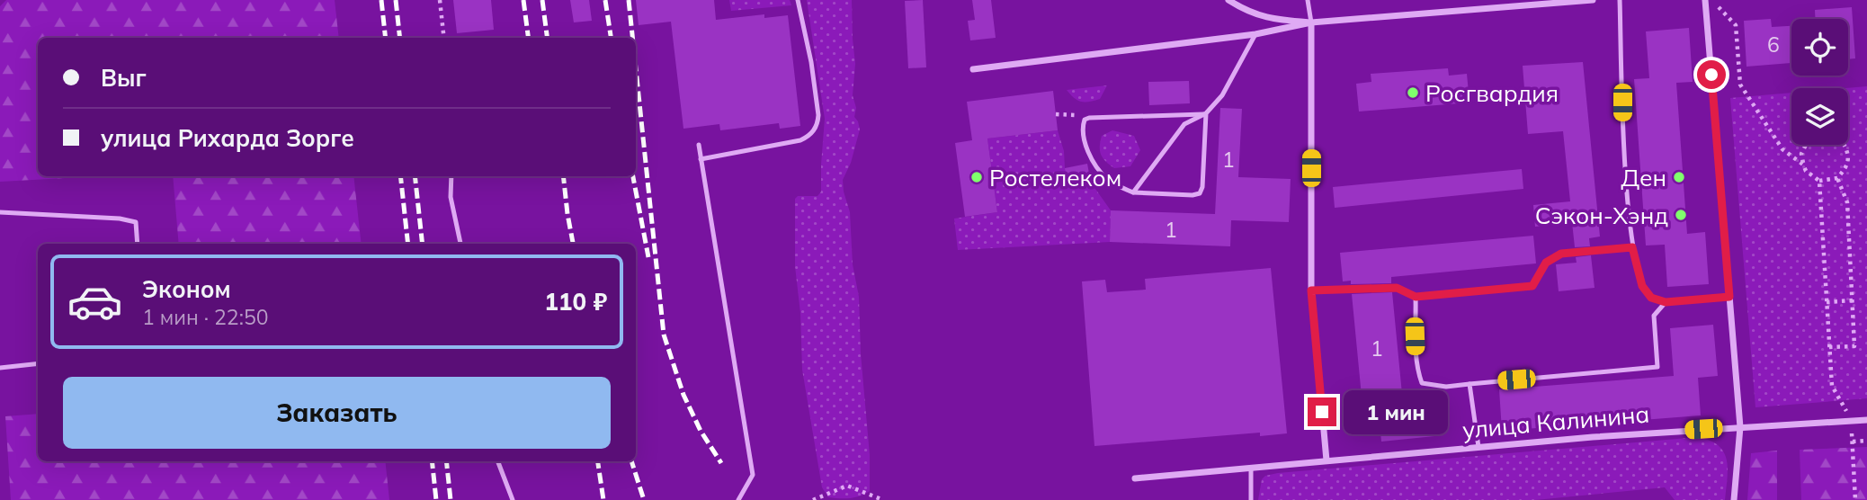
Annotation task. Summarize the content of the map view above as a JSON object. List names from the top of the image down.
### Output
{
  "streets": {
    "street": ["улица Калинина"]
  },
  "places": [
    "Росгвардия",
    "Ростелеком",
    "Ден",
    "Сэкон-Хэнд"
  ],
  "house_numbers": [
    "6",
    "1",
    "1",
    "1"
  ],
  "page": {
    "banner": ["Выг", "улица Рихарда Зорге"],
    "list": [
      {
        "name": "Эконом",
        "note": "1 мин · 22:50",
        "value": "110 ₽"
      }
    ],
    "buttons": "Заказать",
    "bubble": "1 мин"
  }
}
